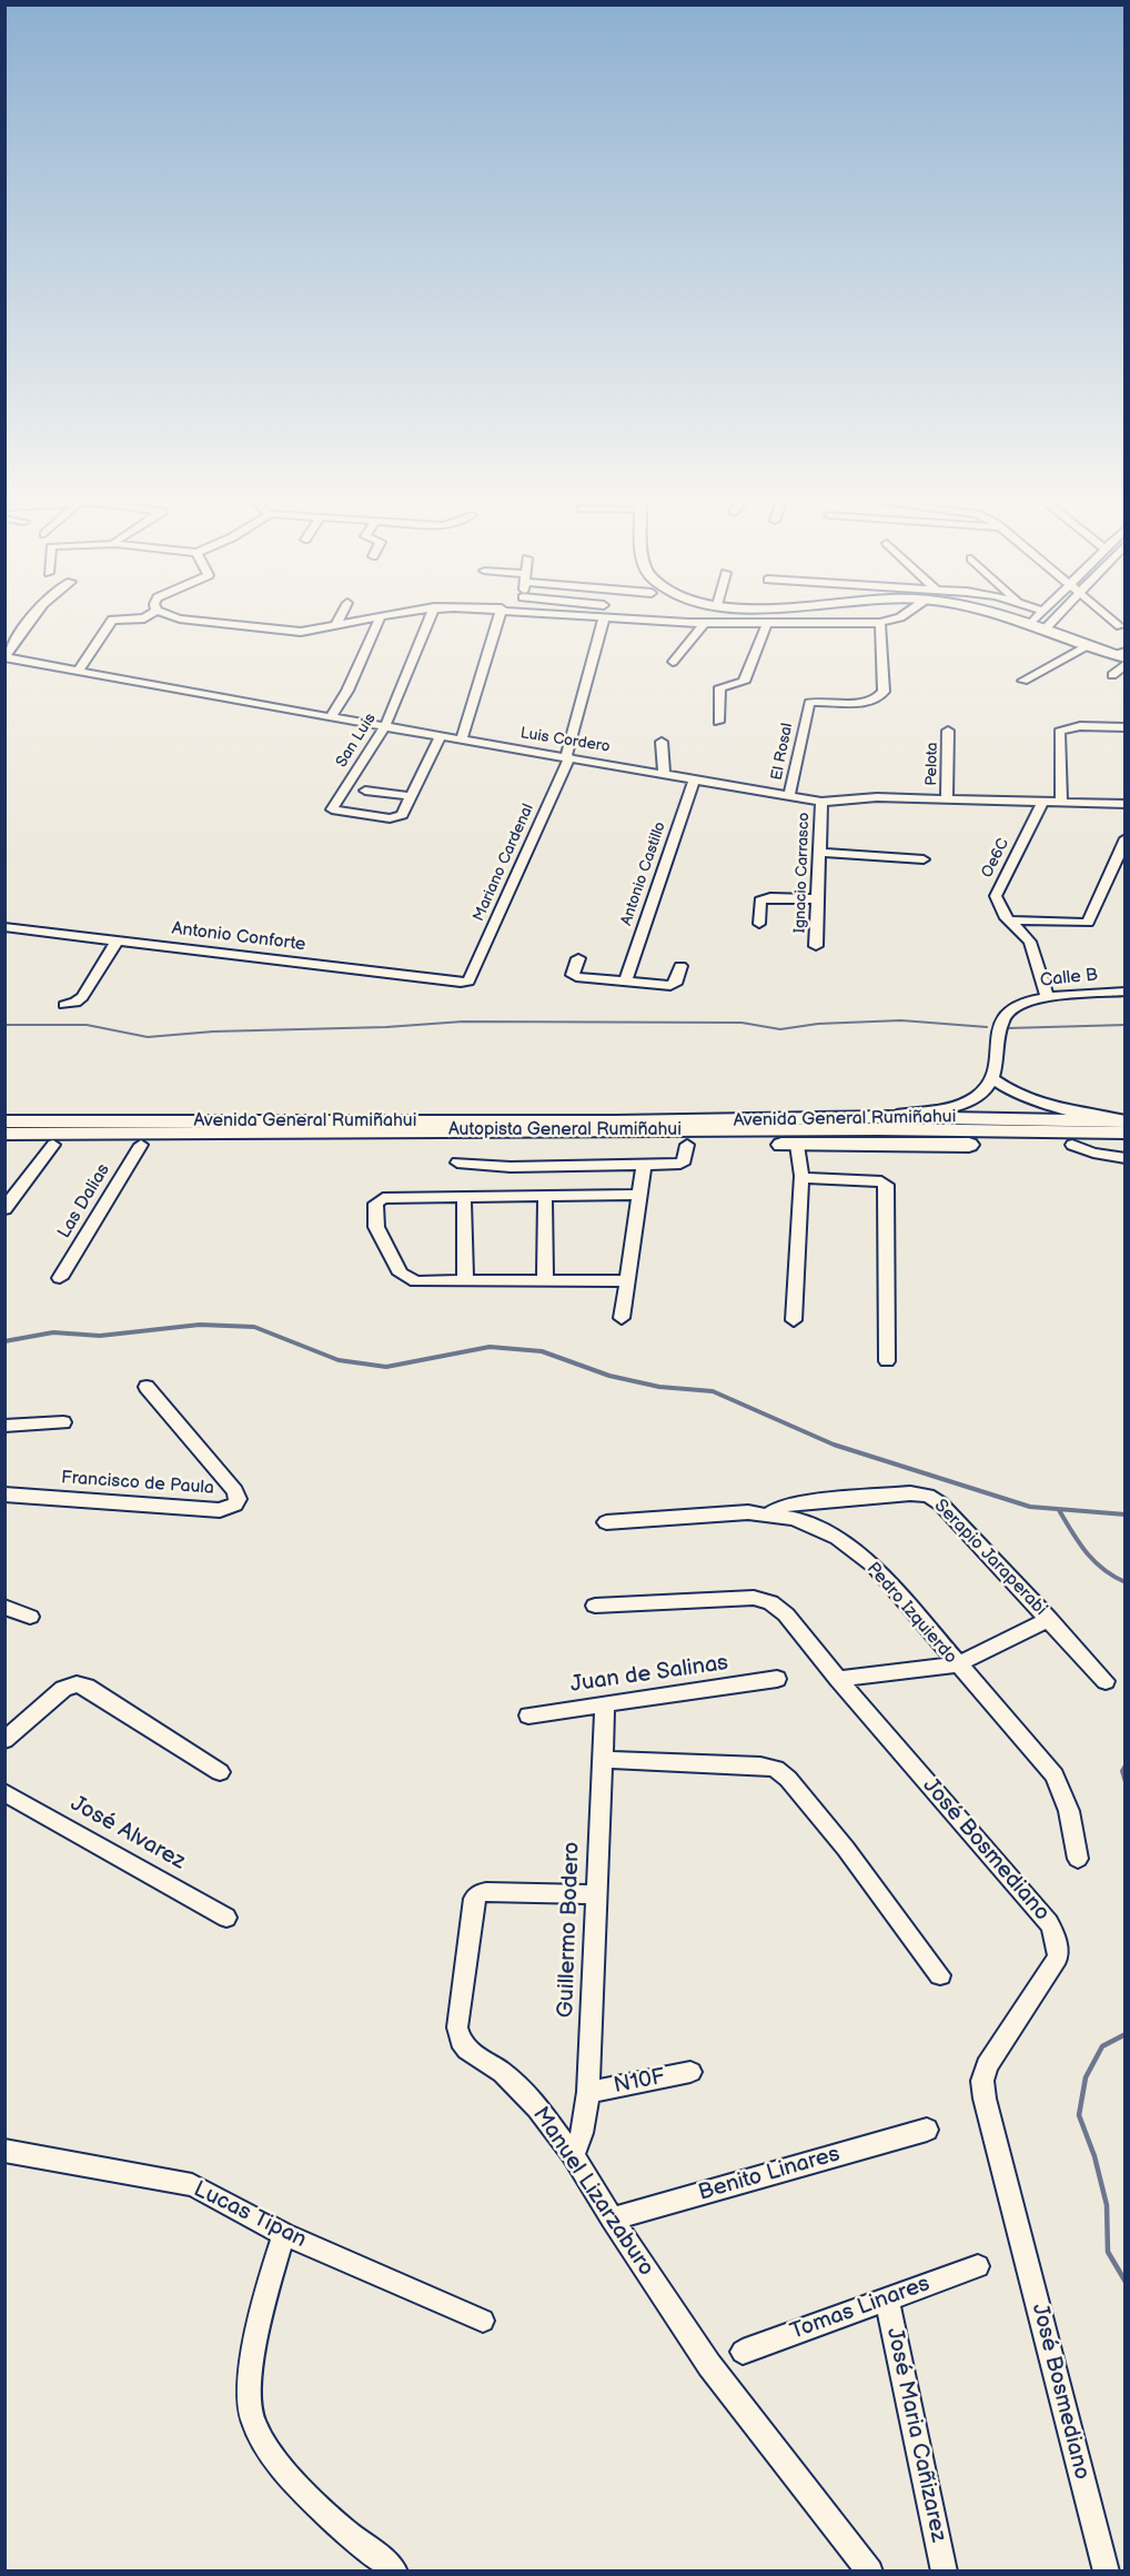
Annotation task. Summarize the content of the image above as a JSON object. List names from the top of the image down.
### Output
{
  "streets": {
    "highway": ["Autopista General Rumiñahui"],
    "main road": ["Avenida General Rumiñahui"],
    "street": [
      "San Luis",
      "Luis Cordero",
      "El Rosal",
      "Pelota",
      "Oe6C",
      "Mariano Cardenal",
      "Ignacio Carrasco",
      "Antonio Castillo",
      "Antonio Conforte",
      "Calle B",
      "Las Dalias",
      "Francisco de Paula",
      "Serapio Jaraperabi",
      "Pedro Izquierdo",
      "Juan de Salinas",
      "José Alvarez",
      "José Bosmediano",
      "Guillermo Bodero",
      "N10F",
      "Benito Linares",
      "Manuel Lizarzaburo",
      "Lucas Tipan",
      "Tomas Linares",
      "José Maria Cañizarez"
    ]
  },
  "crossings": [
    ["San Luis", "Luis Cordero"],
    ["Luis Cordero", "El Rosal"],
    ["Luis Cordero", "Pelota"],
    ["Luis Cordero", "Oe6C"],
    ["Luis Cordero", "Mariano Cardenal"],
    ["Luis Cordero", "Ignacio Carrasco"],
    ["Luis Cordero", "Antonio Castillo"],
    ["Oe6C", "Calle B"],
    ["Mariano Cardenal", "Antonio Conforte"],
    ["Autopista General Rumiñahui", "Las Dalias"],
    ["Serapio Jaraperabi", "Pedro Izquierdo"],
    ["Juan de Salinas", "Guillermo Bodero"],
    ["Guillermo Bodero", "N10F"],
    ["Guillermo Bodero", "Manuel Lizarzaburo"],
    ["Benito Linares", "Manuel Lizarzaburo"],
    ["Tomas Linares", "José Maria Cañizarez"]
  ]
}
